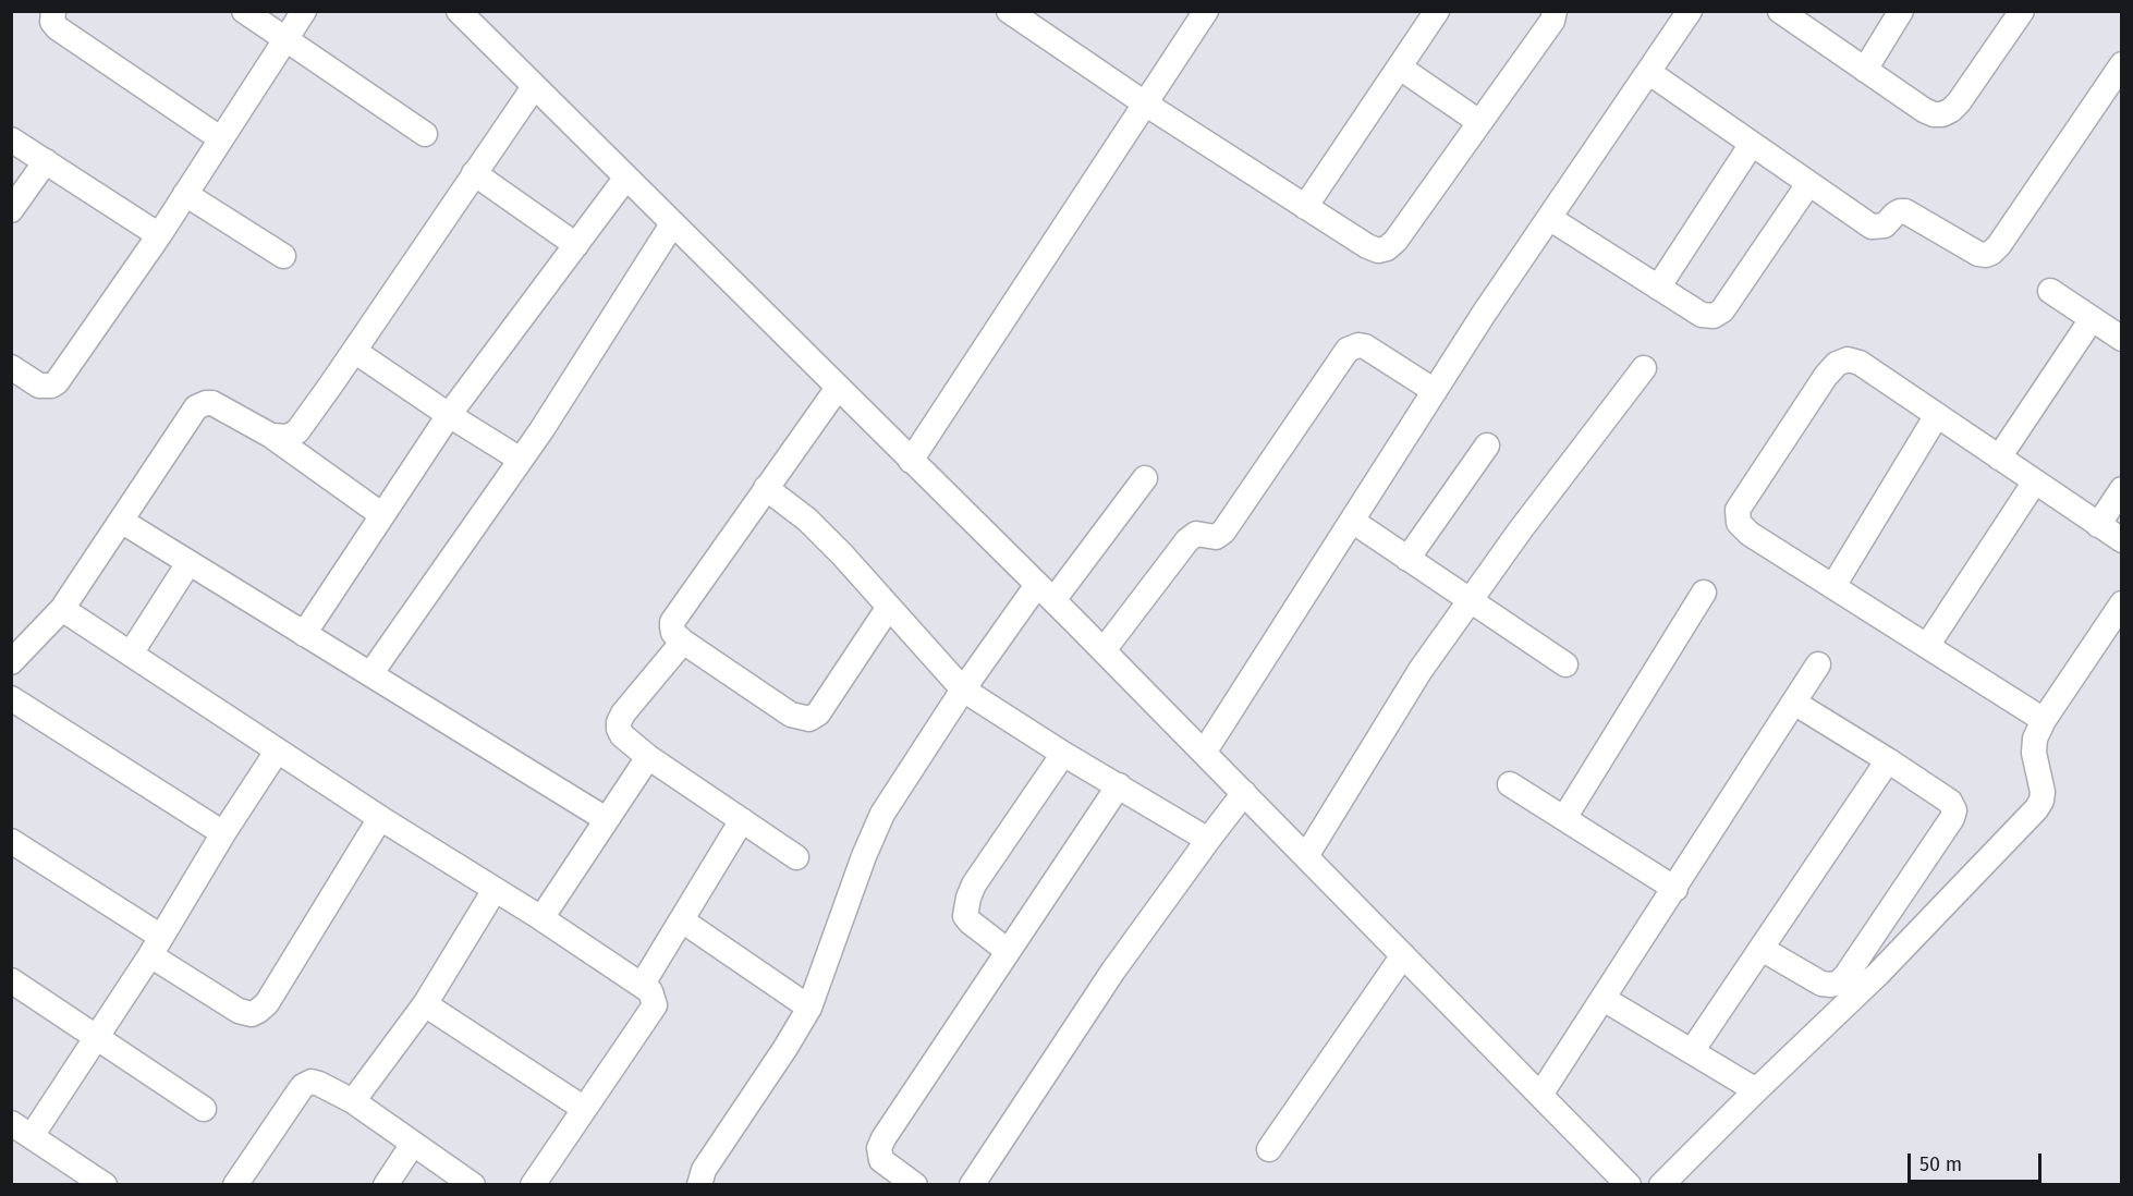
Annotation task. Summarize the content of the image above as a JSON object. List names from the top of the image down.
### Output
{
  "scale_bar": "50 m"
}
